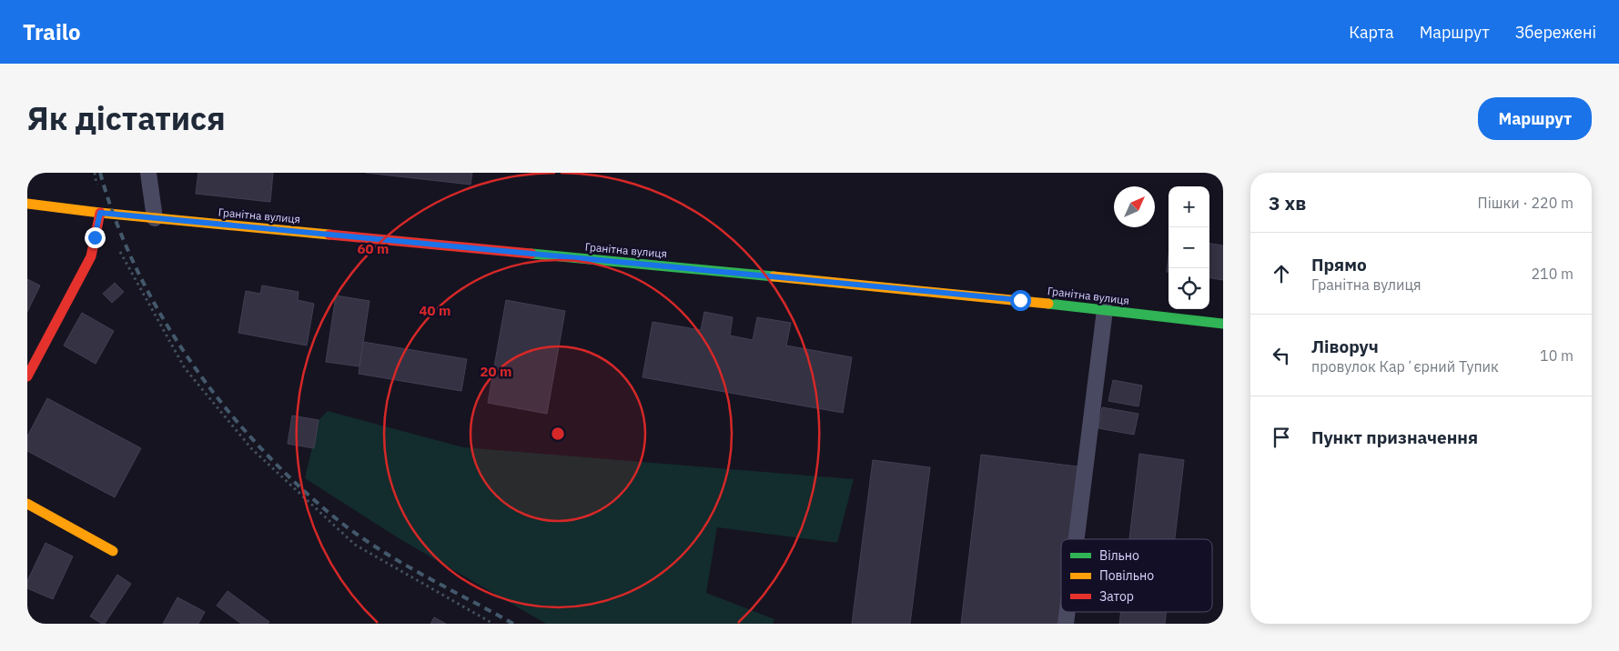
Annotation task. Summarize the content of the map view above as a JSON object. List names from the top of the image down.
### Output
{
  "streets": {
    "street": ["Гранітна вулиця"]
  },
  "legend": ["Вільно", "Повільно", "Затор"],
  "north": "top right",
  "page": {
    "header": "Trailo",
    "nav": ["Карта", "Маршрут", "Збережені"],
    "title": "Як дістатися",
    "buttons": "Маршрут",
    "heading": ["3 хв", "Пішки · 220 m"],
    "map_buttons": ["+", "−"],
    "list": [
      ["Прямо", "Гранітна вулиця", "210 m"],
      ["Ліворуч", "провулок Карʼєрний Тупик", "10 m"],
      "Пункт призначення"
    ]
  },
  "rings": ["60 m", "40 m", "20 m"]
}
